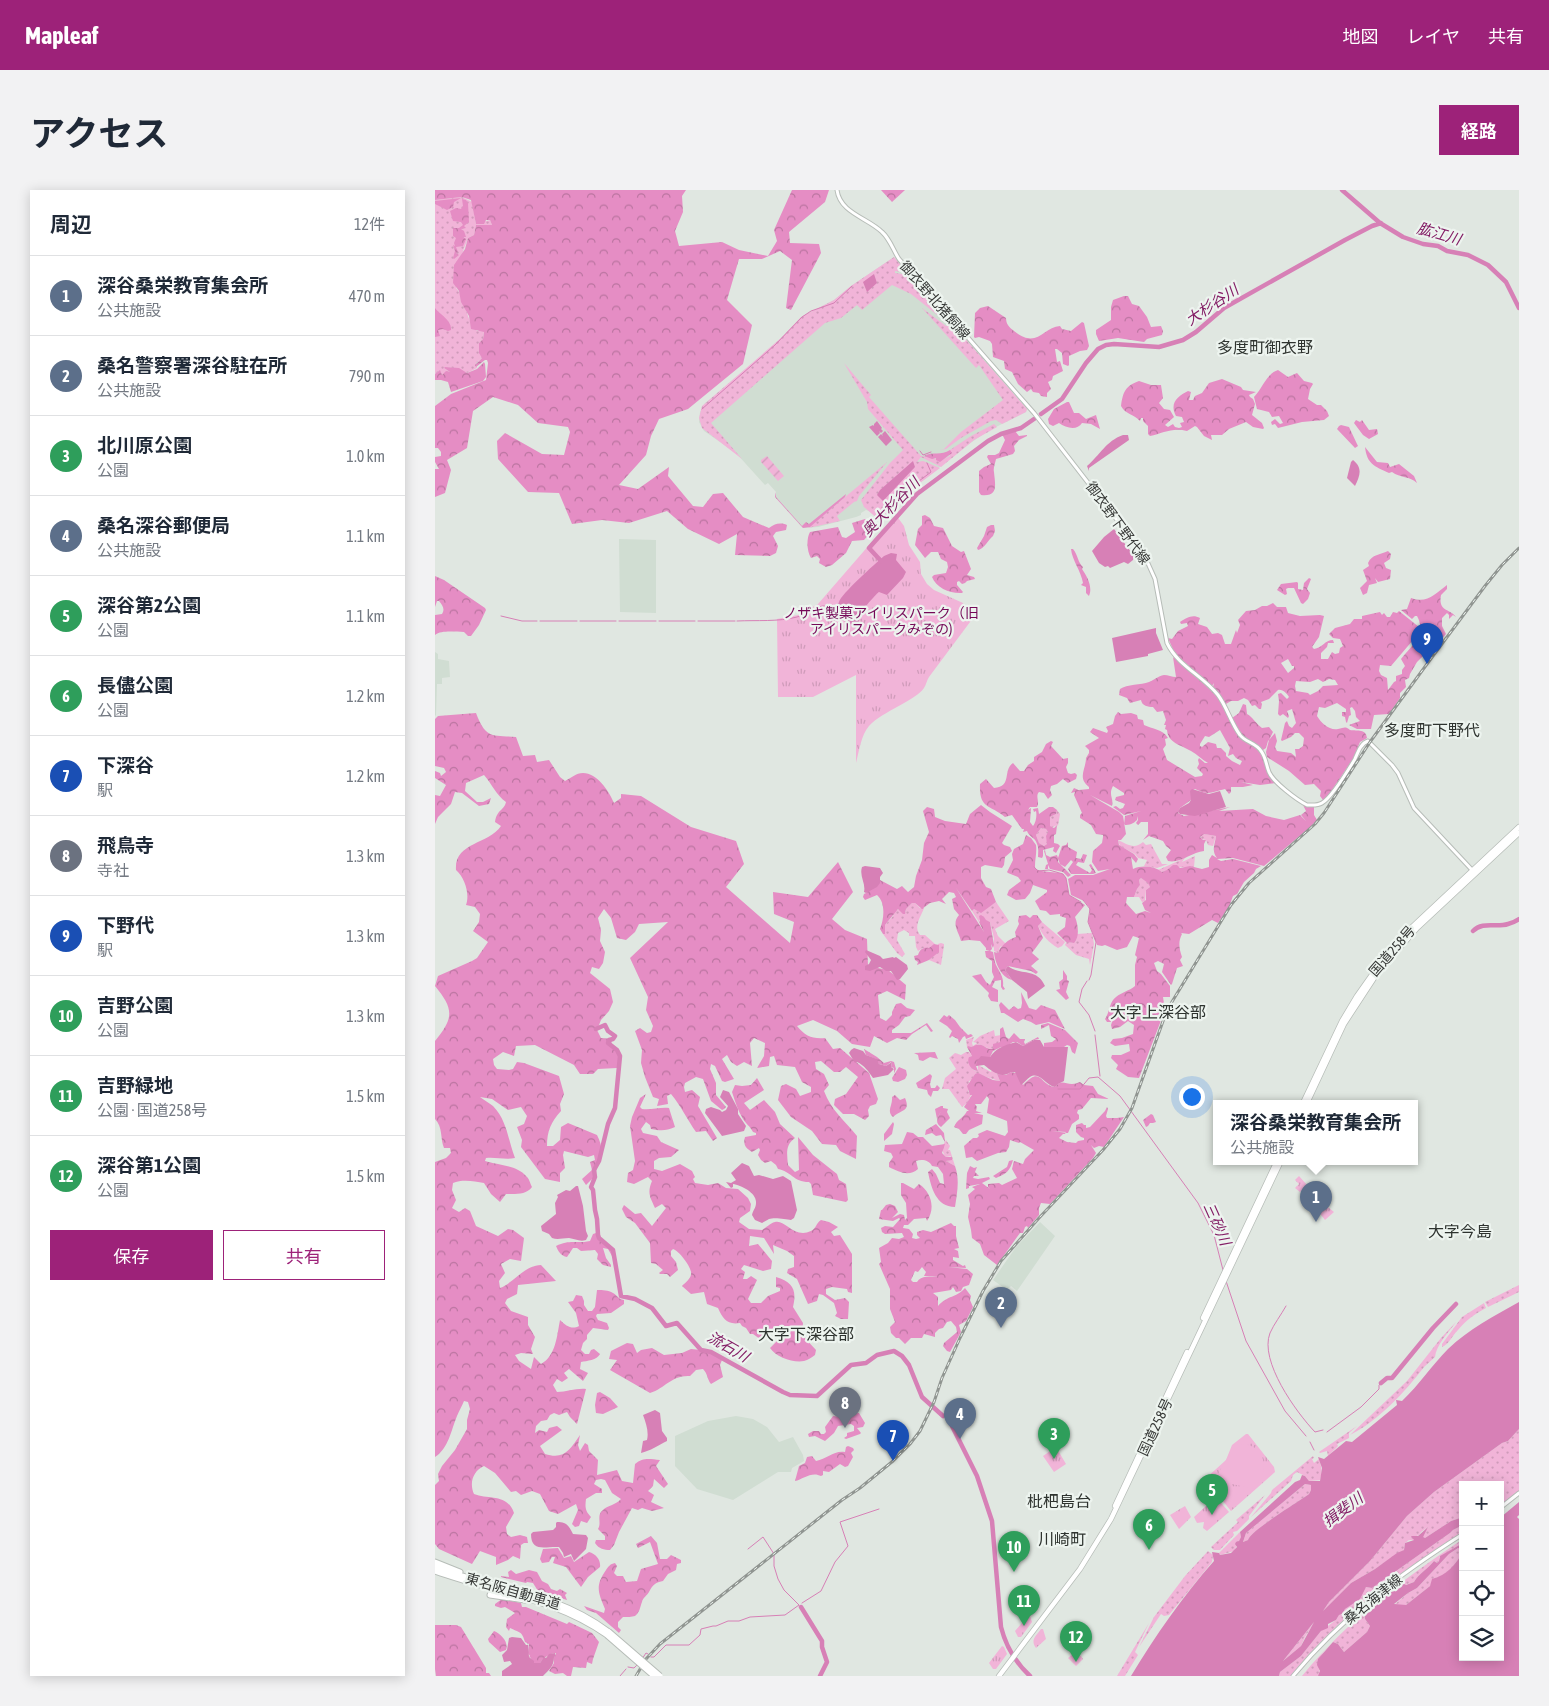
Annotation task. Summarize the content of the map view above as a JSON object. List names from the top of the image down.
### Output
{
  "streets": {
    "highway": ["国道258号", "東名阪自動車道"],
    "main road": ["御衣野北猪飼線", "御衣野下野代線", "桑名海津線"]
  },
  "crossings": [
    ["御衣野北猪飼線", "御衣野下野代線"],
    ["御衣野下野代線", "国道258号"]
  ],
  "districts": [
    "多度町御衣野",
    "多度町下野代",
    "大字上深谷部",
    "大字今島",
    "大字下深谷部",
    "枇杷島台",
    "川崎町"
  ],
  "water": [
    "肱江川",
    "大杉谷川",
    "奥大杉谷川",
    "三砂川",
    "流石川",
    "揖斐川"
  ],
  "parks": ["ノザキ製菓アイリスパーク（旧 アイリスパークみぞの)"],
  "page": {
    "header": "Mapleaf",
    "nav": ["地図", "レイヤ", "共有"],
    "title": "アクセス",
    "buttons": [
      "経路",
      ["保存", "共有"]
    ],
    "heading": ["周辺", "12件"],
    "list": [
      {
        "mark": "1",
        "name": "深谷桑栄教育集会所",
        "note": "公共施設",
        "value": "470 m"
      },
      {
        "mark": "2",
        "name": "桑名警察署深谷駐在所",
        "note": "公共施設",
        "value": "790 m"
      },
      {
        "mark": "3",
        "name": "北川原公園",
        "note": "公園",
        "value": "1.0 km"
      },
      {
        "mark": "4",
        "name": "桑名深谷郵便局",
        "note": "公共施設",
        "value": "1.1 km"
      },
      {
        "mark": "5",
        "name": "深谷第2公園",
        "note": "公園",
        "value": "1.1 km"
      },
      {
        "mark": "6",
        "name": "長儘公園",
        "note": "公園",
        "value": "1.2 km"
      },
      {
        "mark": "7",
        "name": "下深谷",
        "note": "駅",
        "value": "1.2 km"
      },
      {
        "mark": "8",
        "name": "飛鳥寺",
        "note": "寺社",
        "value": "1.3 km"
      },
      {
        "mark": "9",
        "name": "下野代",
        "note": "駅",
        "value": "1.3 km"
      },
      {
        "mark": "10",
        "name": "吉野公園",
        "note": "公園",
        "value": "1.3 km"
      },
      {
        "mark": "11",
        "name": "吉野緑地",
        "note": "公園 · 国道258号",
        "value": "1.5 km"
      },
      {
        "mark": "12",
        "name": "深谷第1公園",
        "note": "公園",
        "value": "1.5 km"
      }
    ],
    "pins": [
      "9",
      "1",
      "2",
      "8",
      "4",
      "3",
      "7",
      "5",
      "6",
      "10",
      "11",
      "12"
    ],
    "popup": ["深谷桑栄教育集会所", "公共施設"],
    "map_buttons": ["+", "−"]
  }
}
